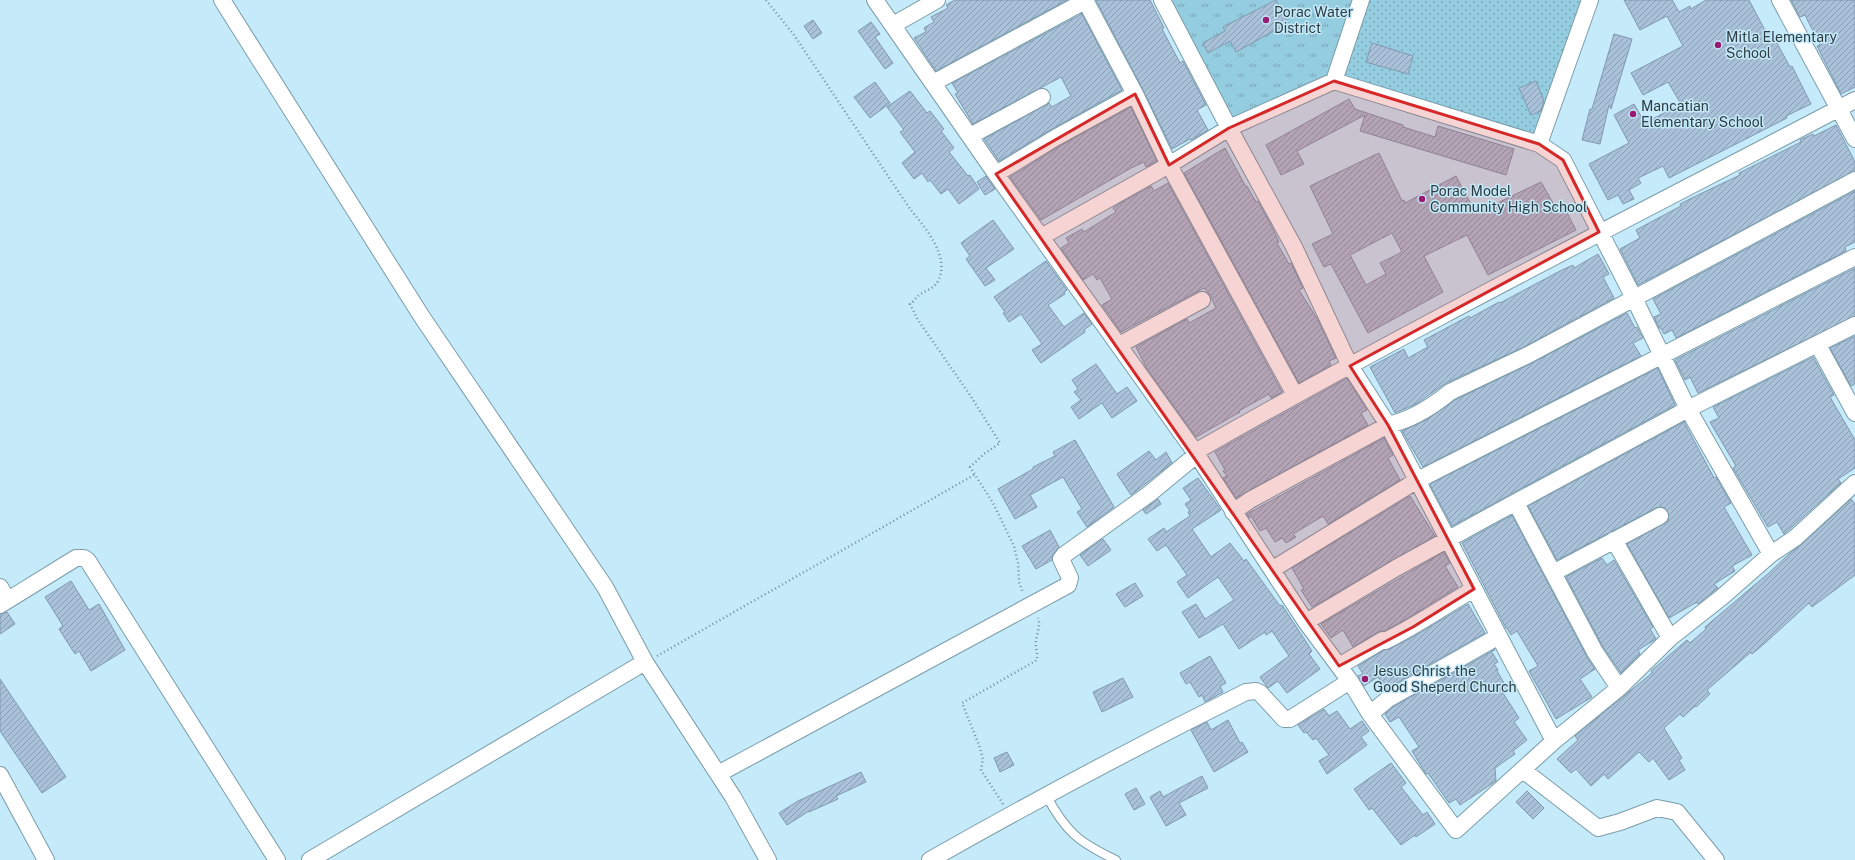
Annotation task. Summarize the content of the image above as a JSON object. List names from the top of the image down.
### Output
{
  "places": [
    "Porac Water District",
    "Mitla Elementary School",
    "Mancatian Elementary School",
    "Porac Model Community High School",
    "Jesus Christ the Good Sheperd Church"
  ]
}
